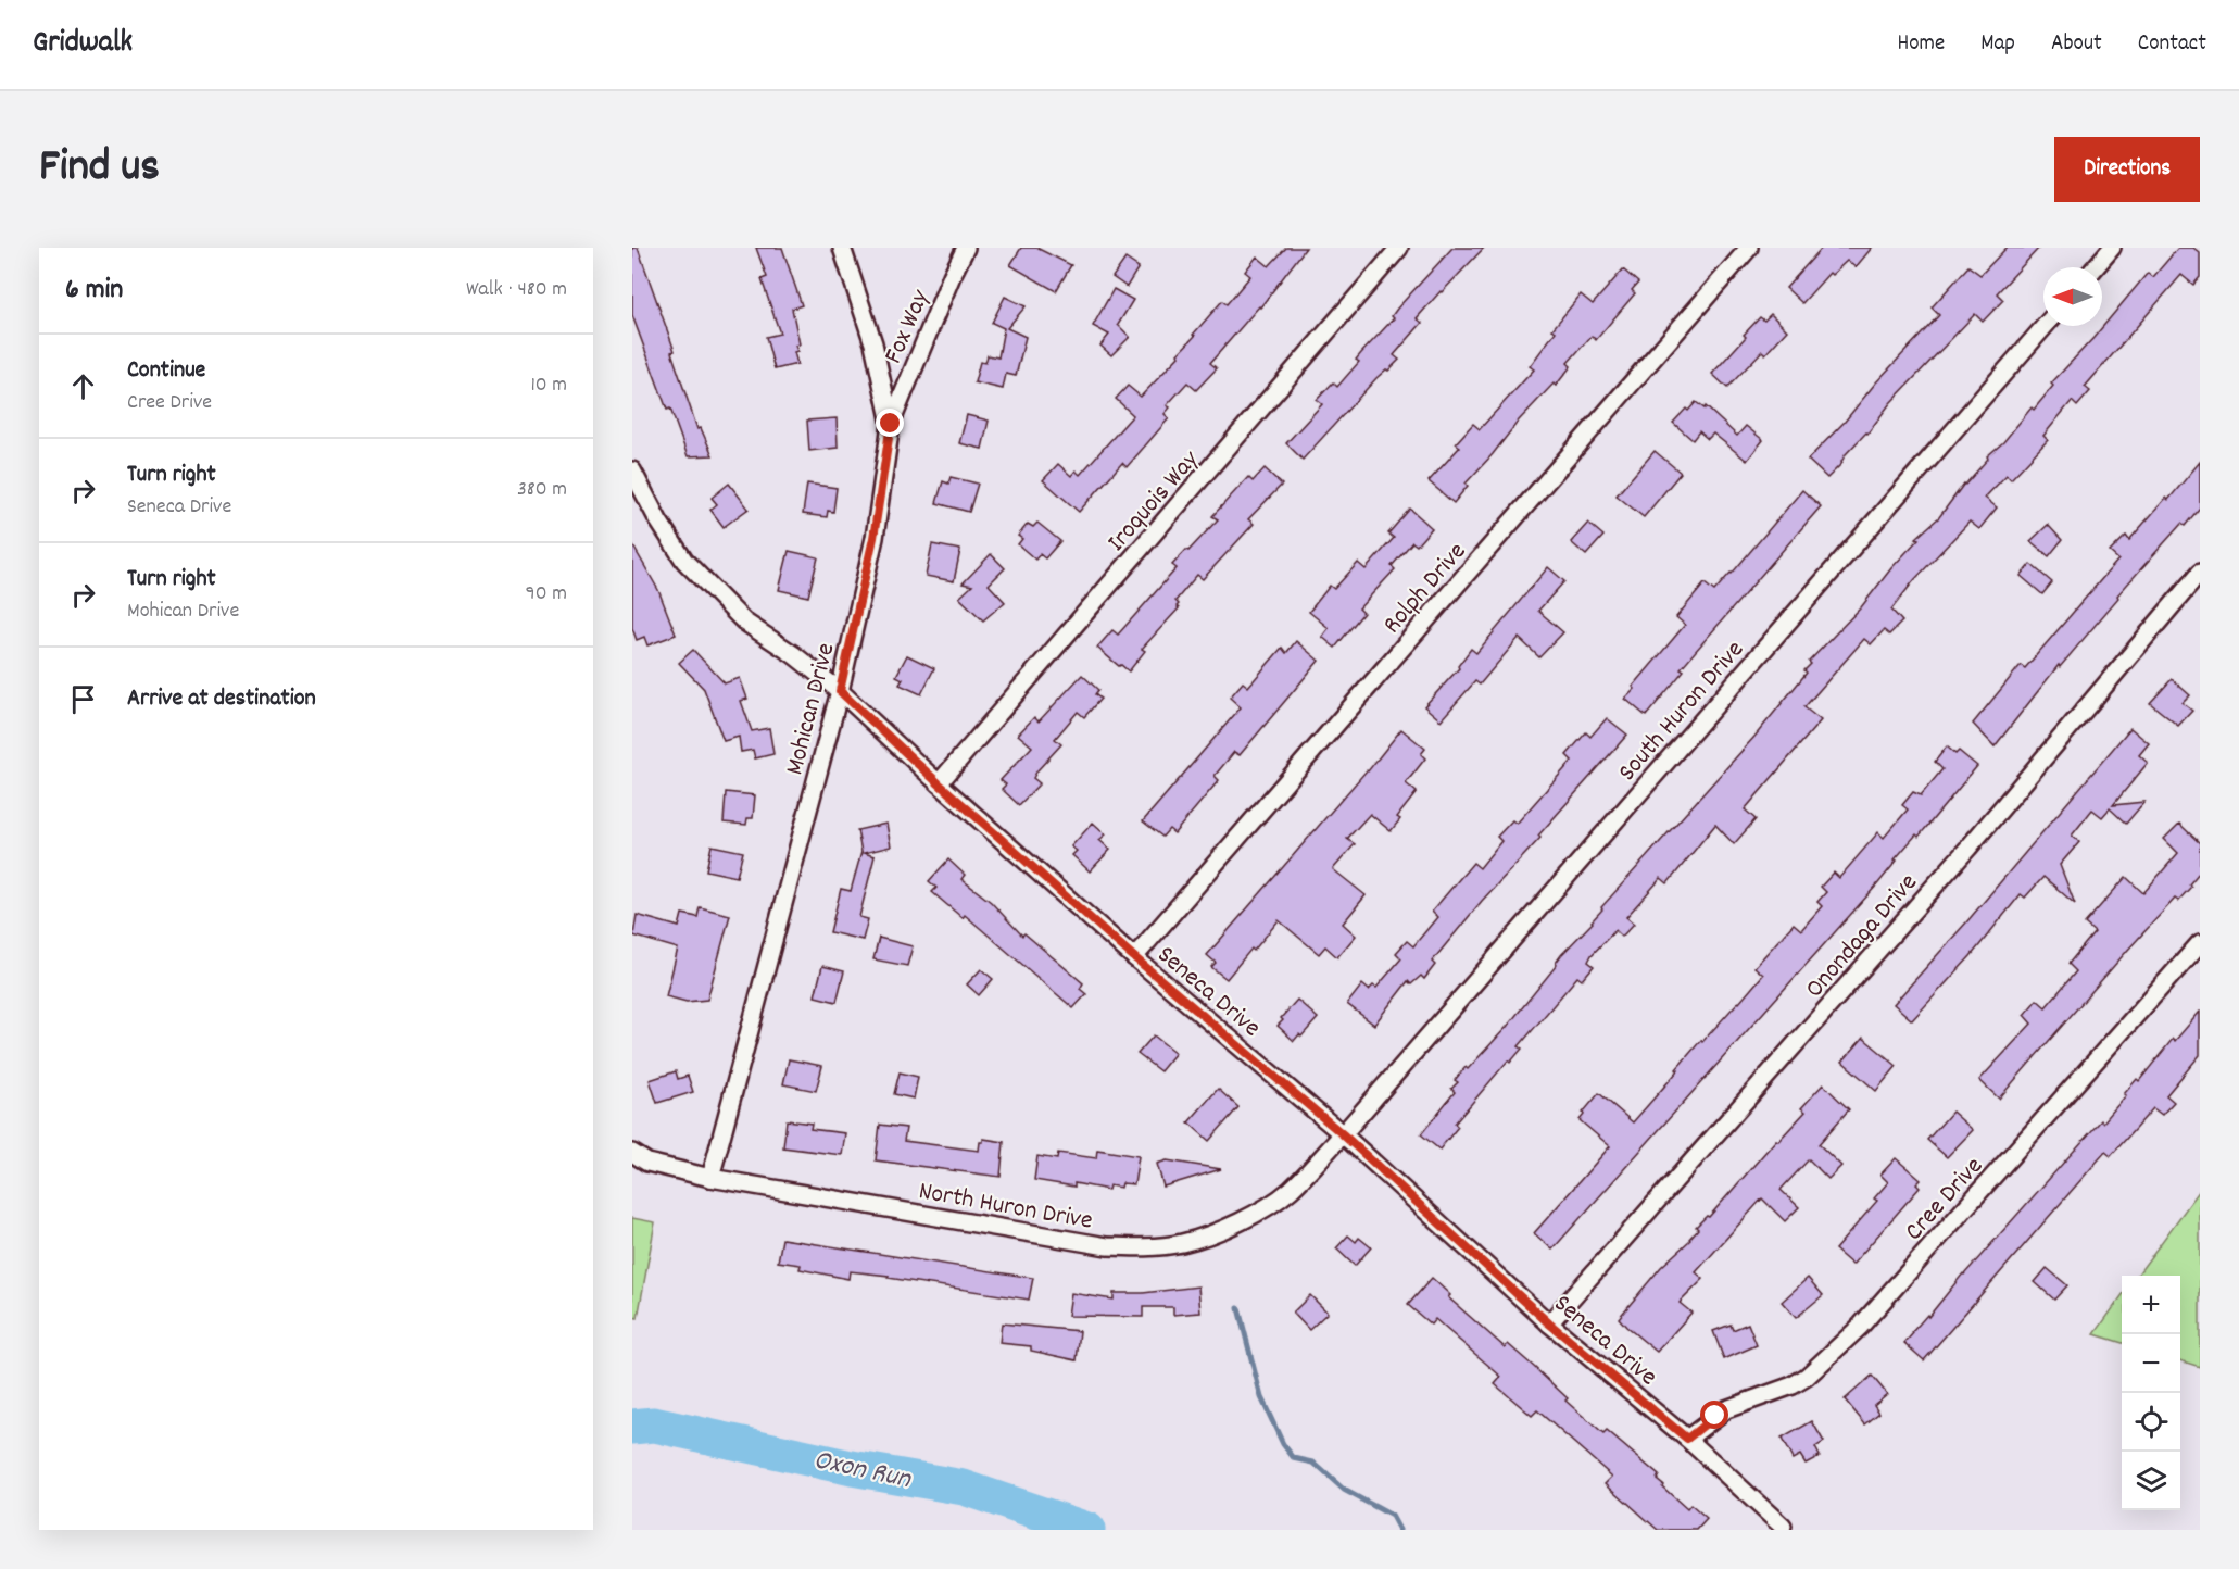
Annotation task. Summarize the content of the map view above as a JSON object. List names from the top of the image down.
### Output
{
  "streets": {
    "street": [
      "Fox Way",
      "Iroquois Way",
      "Rolph Drive",
      "Mohican Drive",
      "South Huron Drive",
      "Onondaga Drive",
      "Seneca Drive",
      "Cree Drive",
      "North Huron Drive"
    ]
  },
  "crossings": [
    ["Fox Way", "Mohican Drive"],
    ["Iroquois Way", "Seneca Drive"],
    ["Rolph Drive", "Seneca Drive"],
    ["Mohican Drive", "Seneca Drive"],
    ["Mohican Drive", "North Huron Drive"],
    ["South Huron Drive", "Seneca Drive"],
    ["South Huron Drive", "North Huron Drive"],
    ["Onondaga Drive", "Seneca Drive"],
    ["Seneca Drive", "Cree Drive"],
    ["Seneca Drive", "North Huron Drive"]
  ],
  "water": ["Oxon Run"],
  "north": "left",
  "page": {
    "header": "Gridwalk",
    "nav": [
      "Home",
      "Map",
      "About",
      "Contact"
    ],
    "title": "Find us",
    "buttons": "Directions",
    "heading": ["6 min", "Walk · 480 m"],
    "list": [
      ["Continue", "Cree Drive", "10 m"],
      ["Turn right", "Seneca Drive", "380 m"],
      ["Turn right", "Mohican Drive", "90 m"],
      "Arrive at destination"
    ],
    "map_buttons": ["+", "−"]
  }
}
